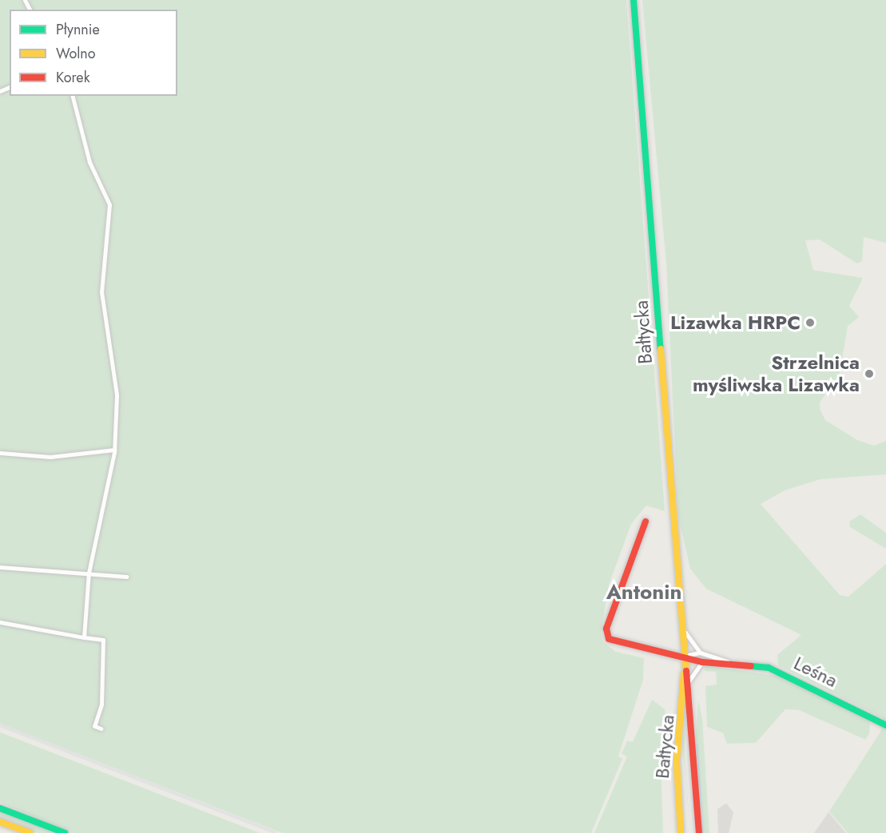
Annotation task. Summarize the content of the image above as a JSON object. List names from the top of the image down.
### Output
{
  "streets": {
    "main road": ["Bałtycka", "Leśna"]
  },
  "crossings": [
    ["Bałtycka", "Leśna"]
  ],
  "districts": ["Antonin"],
  "places": ["Lizawka HRPC", "Strzelnica myśliwska Lizawka"],
  "legend": ["Płynnie", "Wolno", "Korek"]
}
